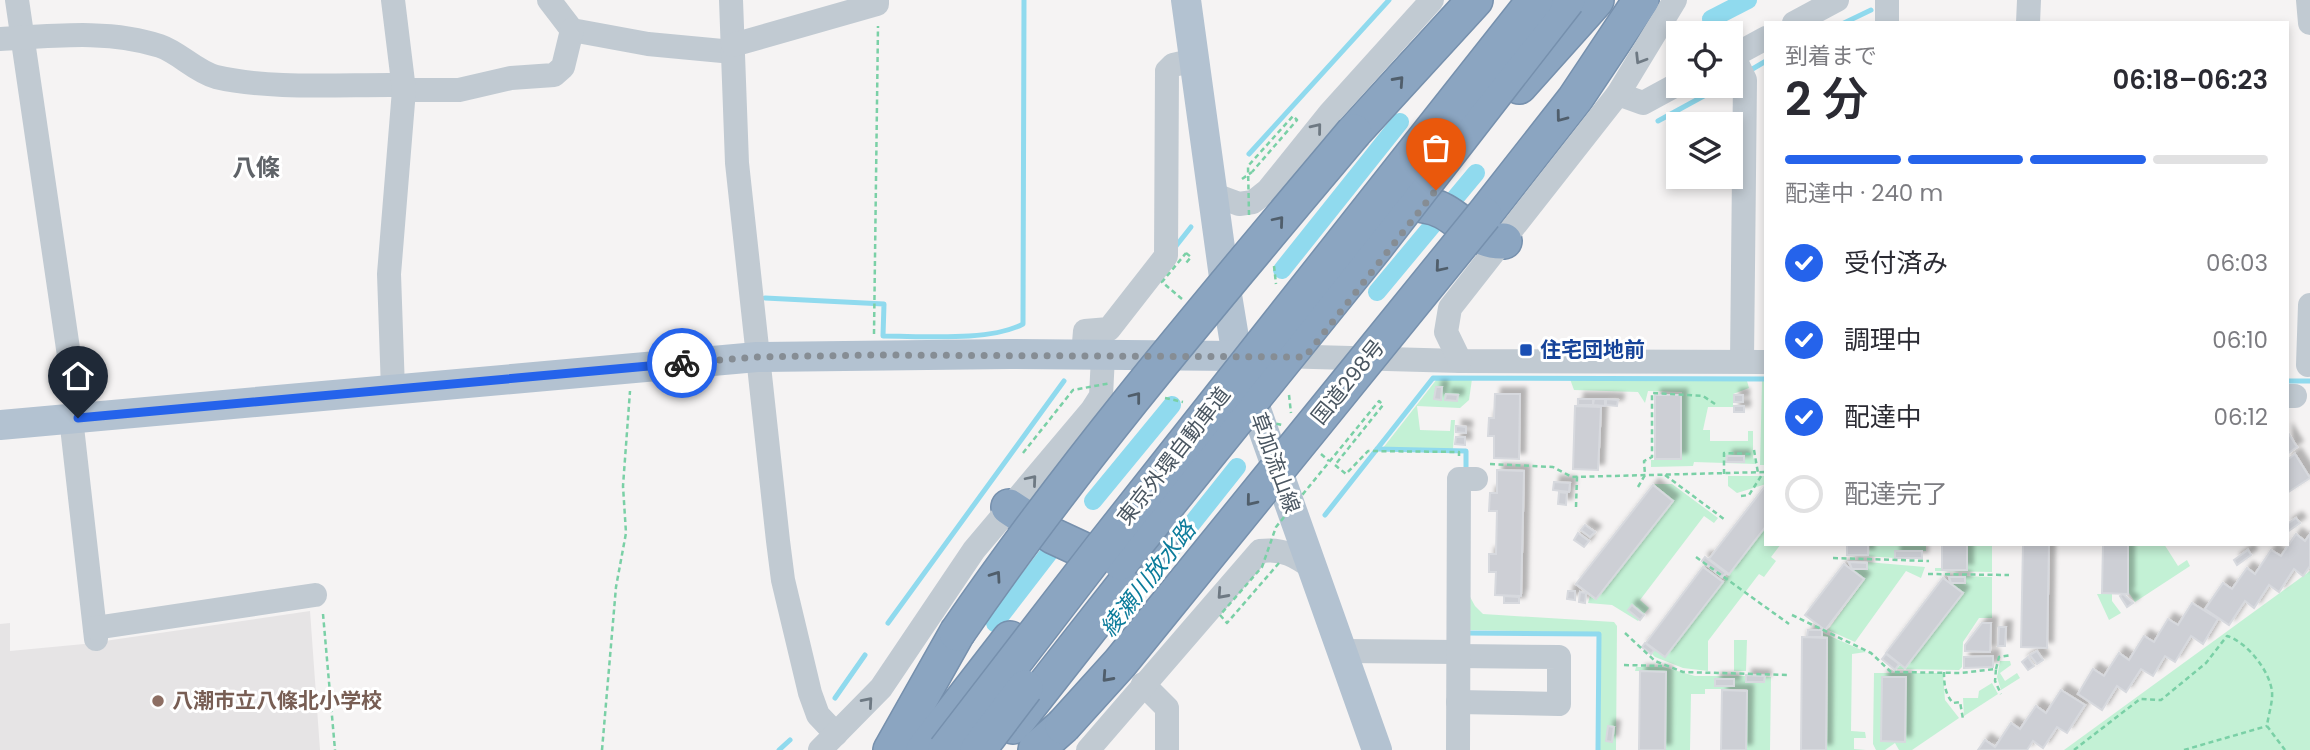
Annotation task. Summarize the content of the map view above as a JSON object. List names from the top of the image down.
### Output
{
  "streets": {
    "highway": ["国道298号", "東京外環自動車道"],
    "main road": ["草加流山線"]
  },
  "districts": ["八條"],
  "water": ["綾瀬川放水路"],
  "places": {
    "transit": ["住宅団地前"],
    "other": ["八潮市立八條北小学校"]
  },
  "page": {
    "heading": ["2 分", "到着まで", "06:18–06:23"],
    "bar": "配達中 · 240 m",
    "list": [
      ["受付済み", "06:03"],
      ["調理中", "06:10"],
      ["配達中", "06:12"],
      "配達完了"
    ]
  }
}
